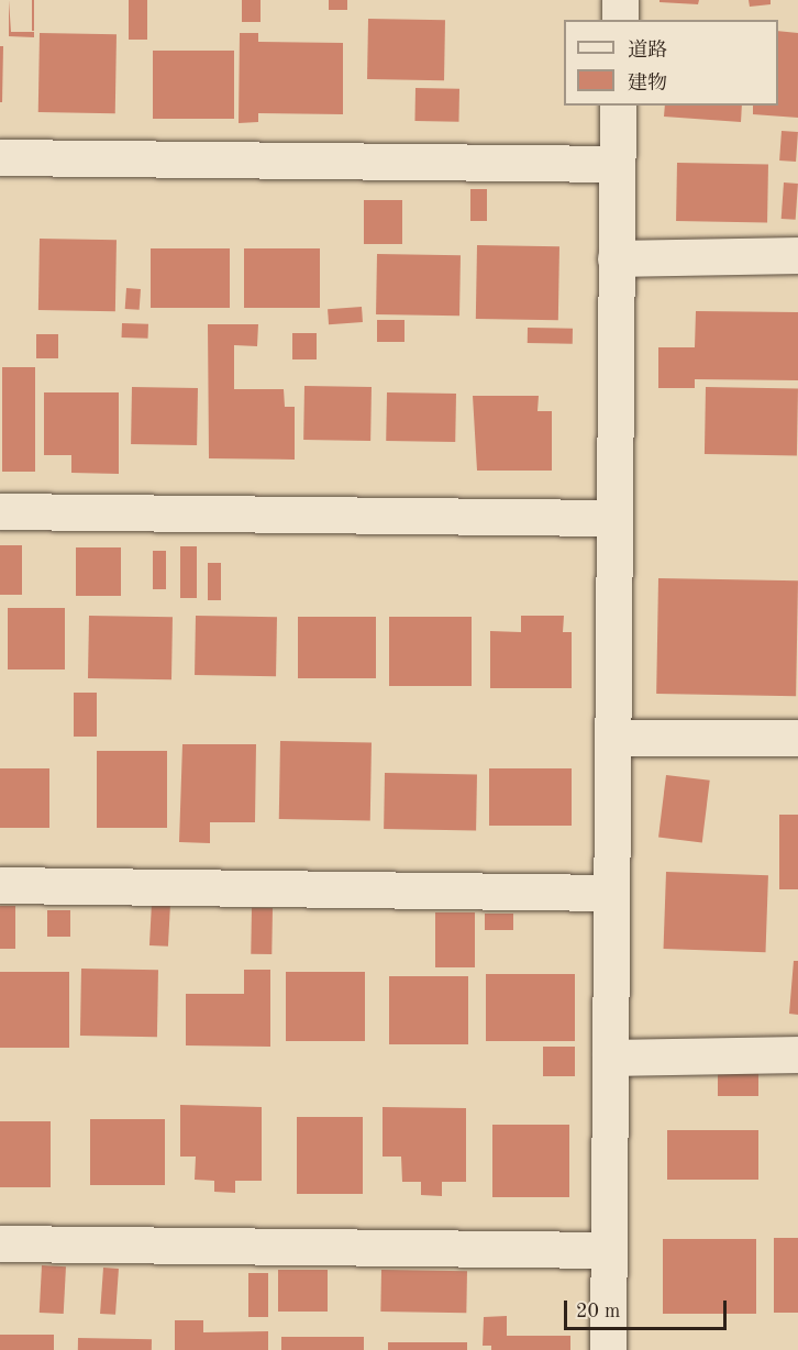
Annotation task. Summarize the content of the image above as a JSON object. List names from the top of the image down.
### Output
{
  "legend": ["道路", "建物"],
  "scale_bar": "20 m"
}
